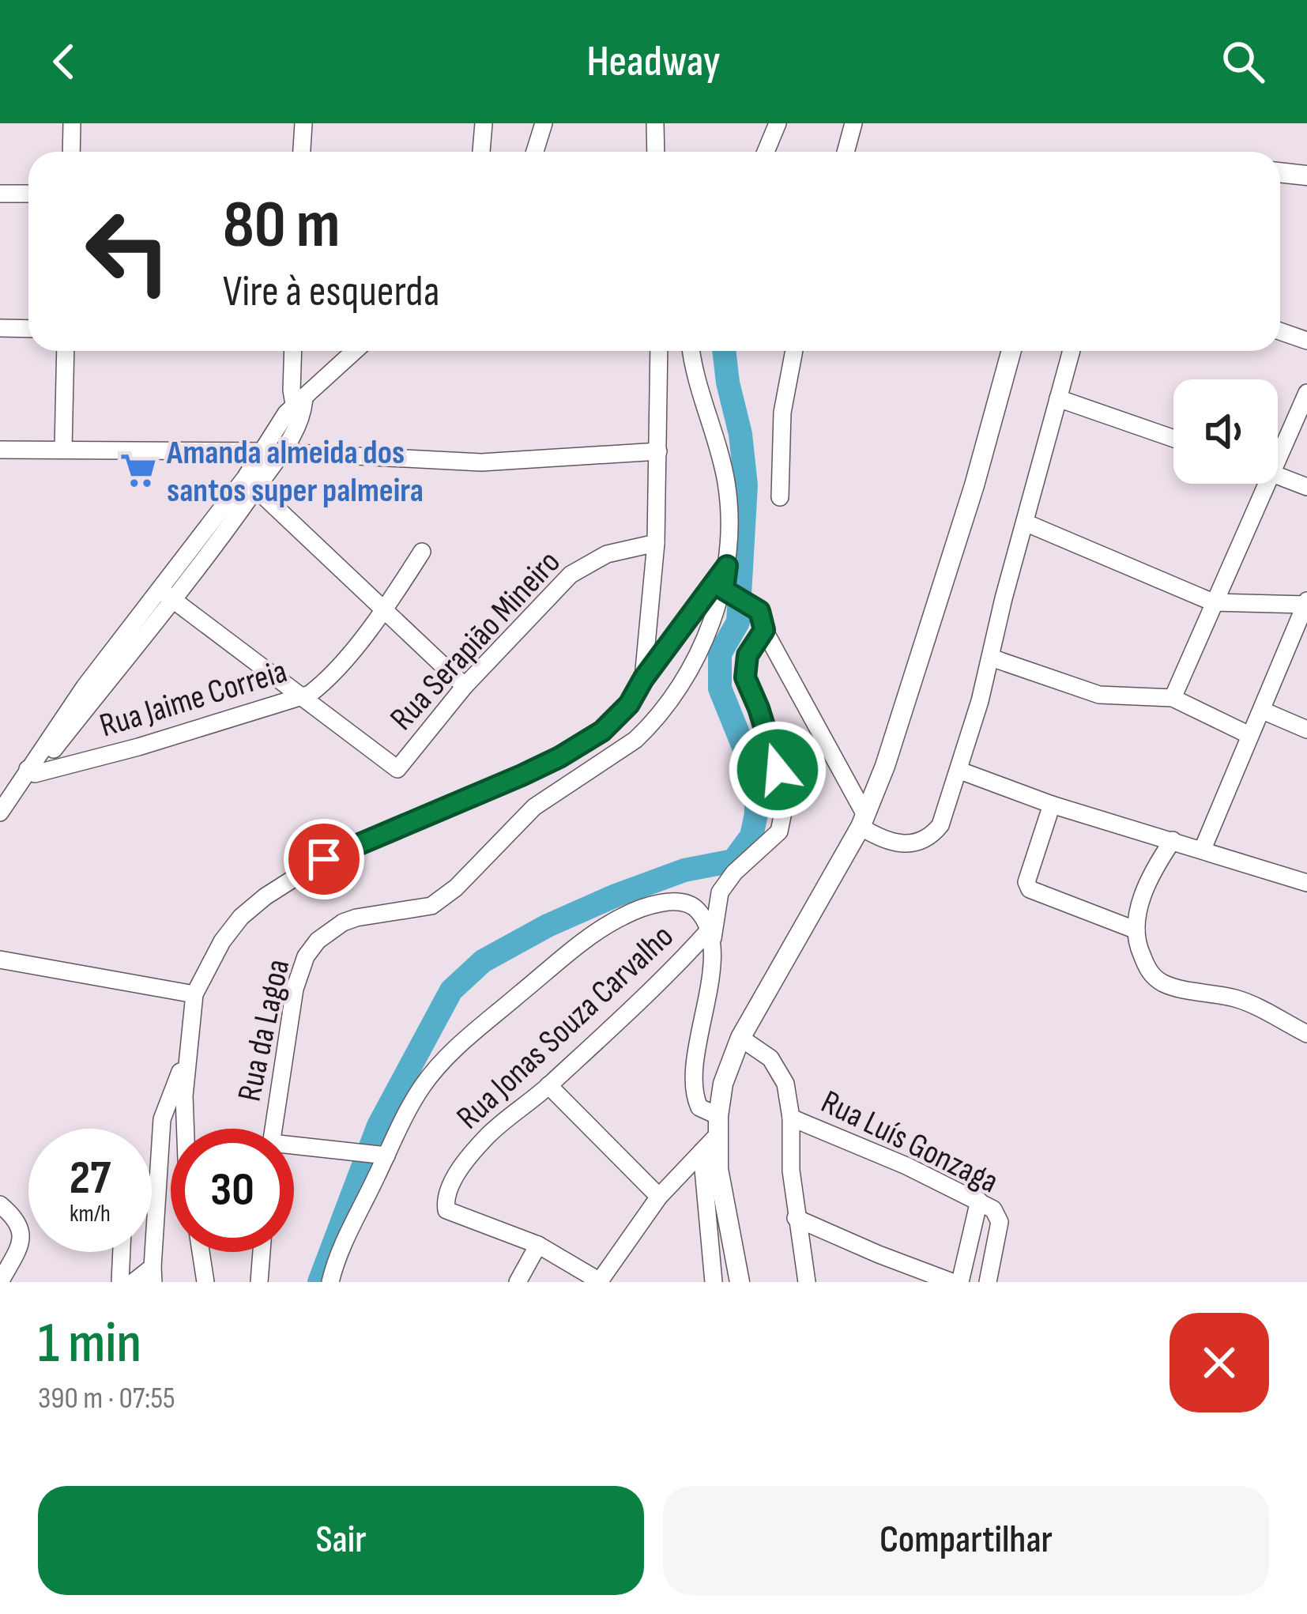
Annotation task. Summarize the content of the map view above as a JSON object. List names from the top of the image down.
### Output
{
  "streets": {
    "street": [
      "Rua Serapião Mineiro",
      "Rua Jaime Correia",
      "Rua Jonas Souza Carvalho",
      "Rua da Lagoa",
      "Rua Luís Gonzaga"
    ]
  },
  "crossings": [
    ["Rua Serapião Mineiro", "Rua Jaime Correia"]
  ],
  "places": {
    "supermarket": ["Amanda almeida dos santos super palmeira"]
  },
  "page": {
    "header": "Headway",
    "turn": ["80 m", "Vire à esquerda"],
    "speed": "27 km/h",
    "limit": "30",
    "heading": ["1 min", "390 m · 07:55"],
    "buttons": ["Sair", "Compartilhar"]
  }
}
